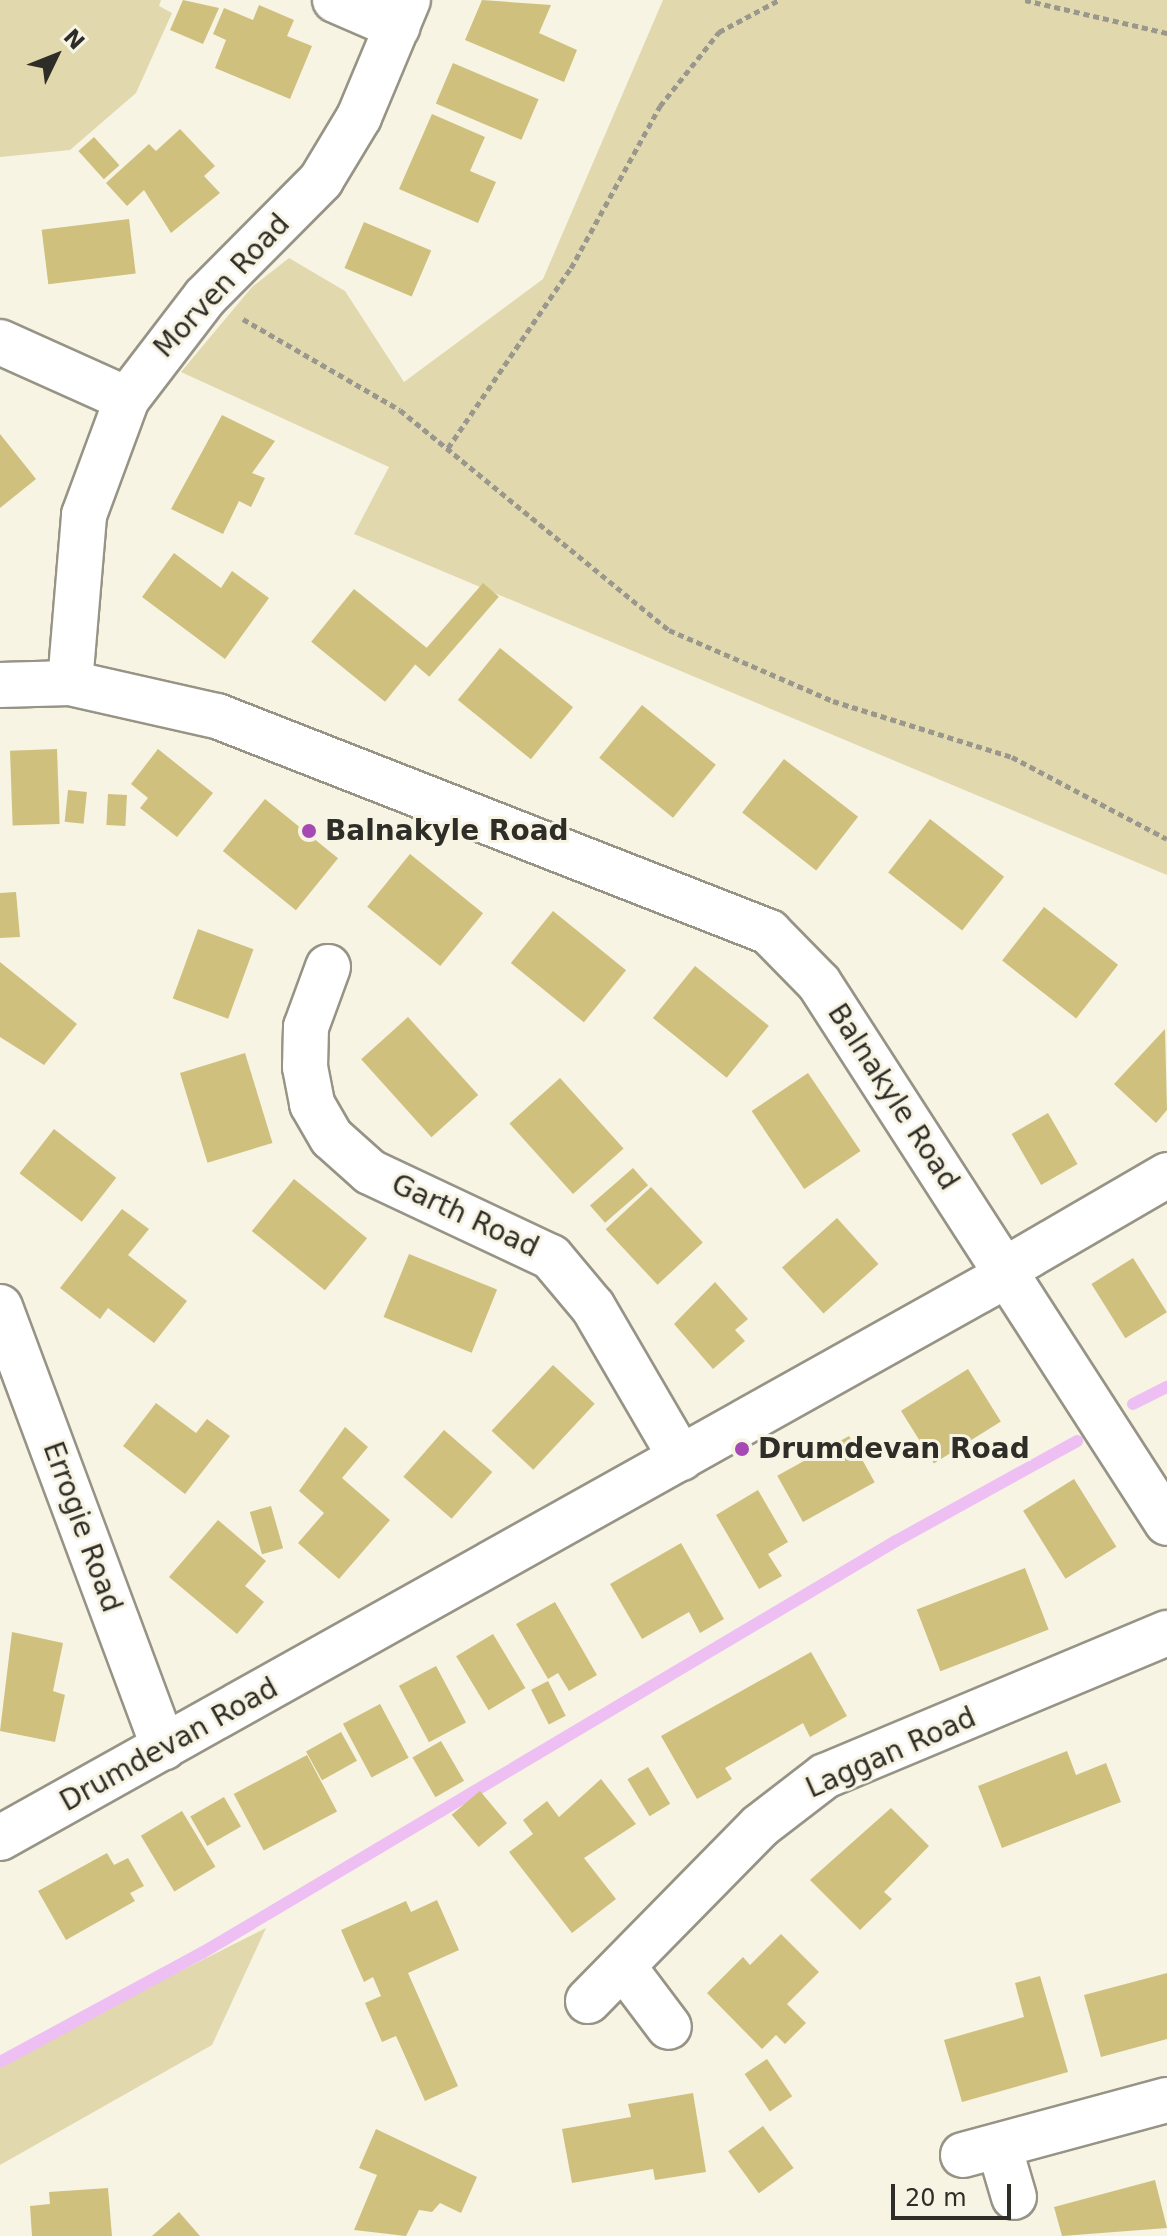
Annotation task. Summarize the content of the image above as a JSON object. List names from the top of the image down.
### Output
{
  "streets": {
    "street": [
      "Morven Road",
      "Balnakyle Road",
      "Garth Road",
      "Errogie Road",
      "Drumdevan Road",
      "Laggan Road"
    ]
  },
  "crossings": [
    ["Morven Road", "Balnakyle Road"],
    ["Balnakyle Road", "Drumdevan Road"],
    ["Garth Road", "Drumdevan Road"],
    ["Errogie Road", "Drumdevan Road"]
  ],
  "places": ["Balnakyle Road", "Drumdevan Road"],
  "scale_bar": "20 m",
  "north": "top right"
}
